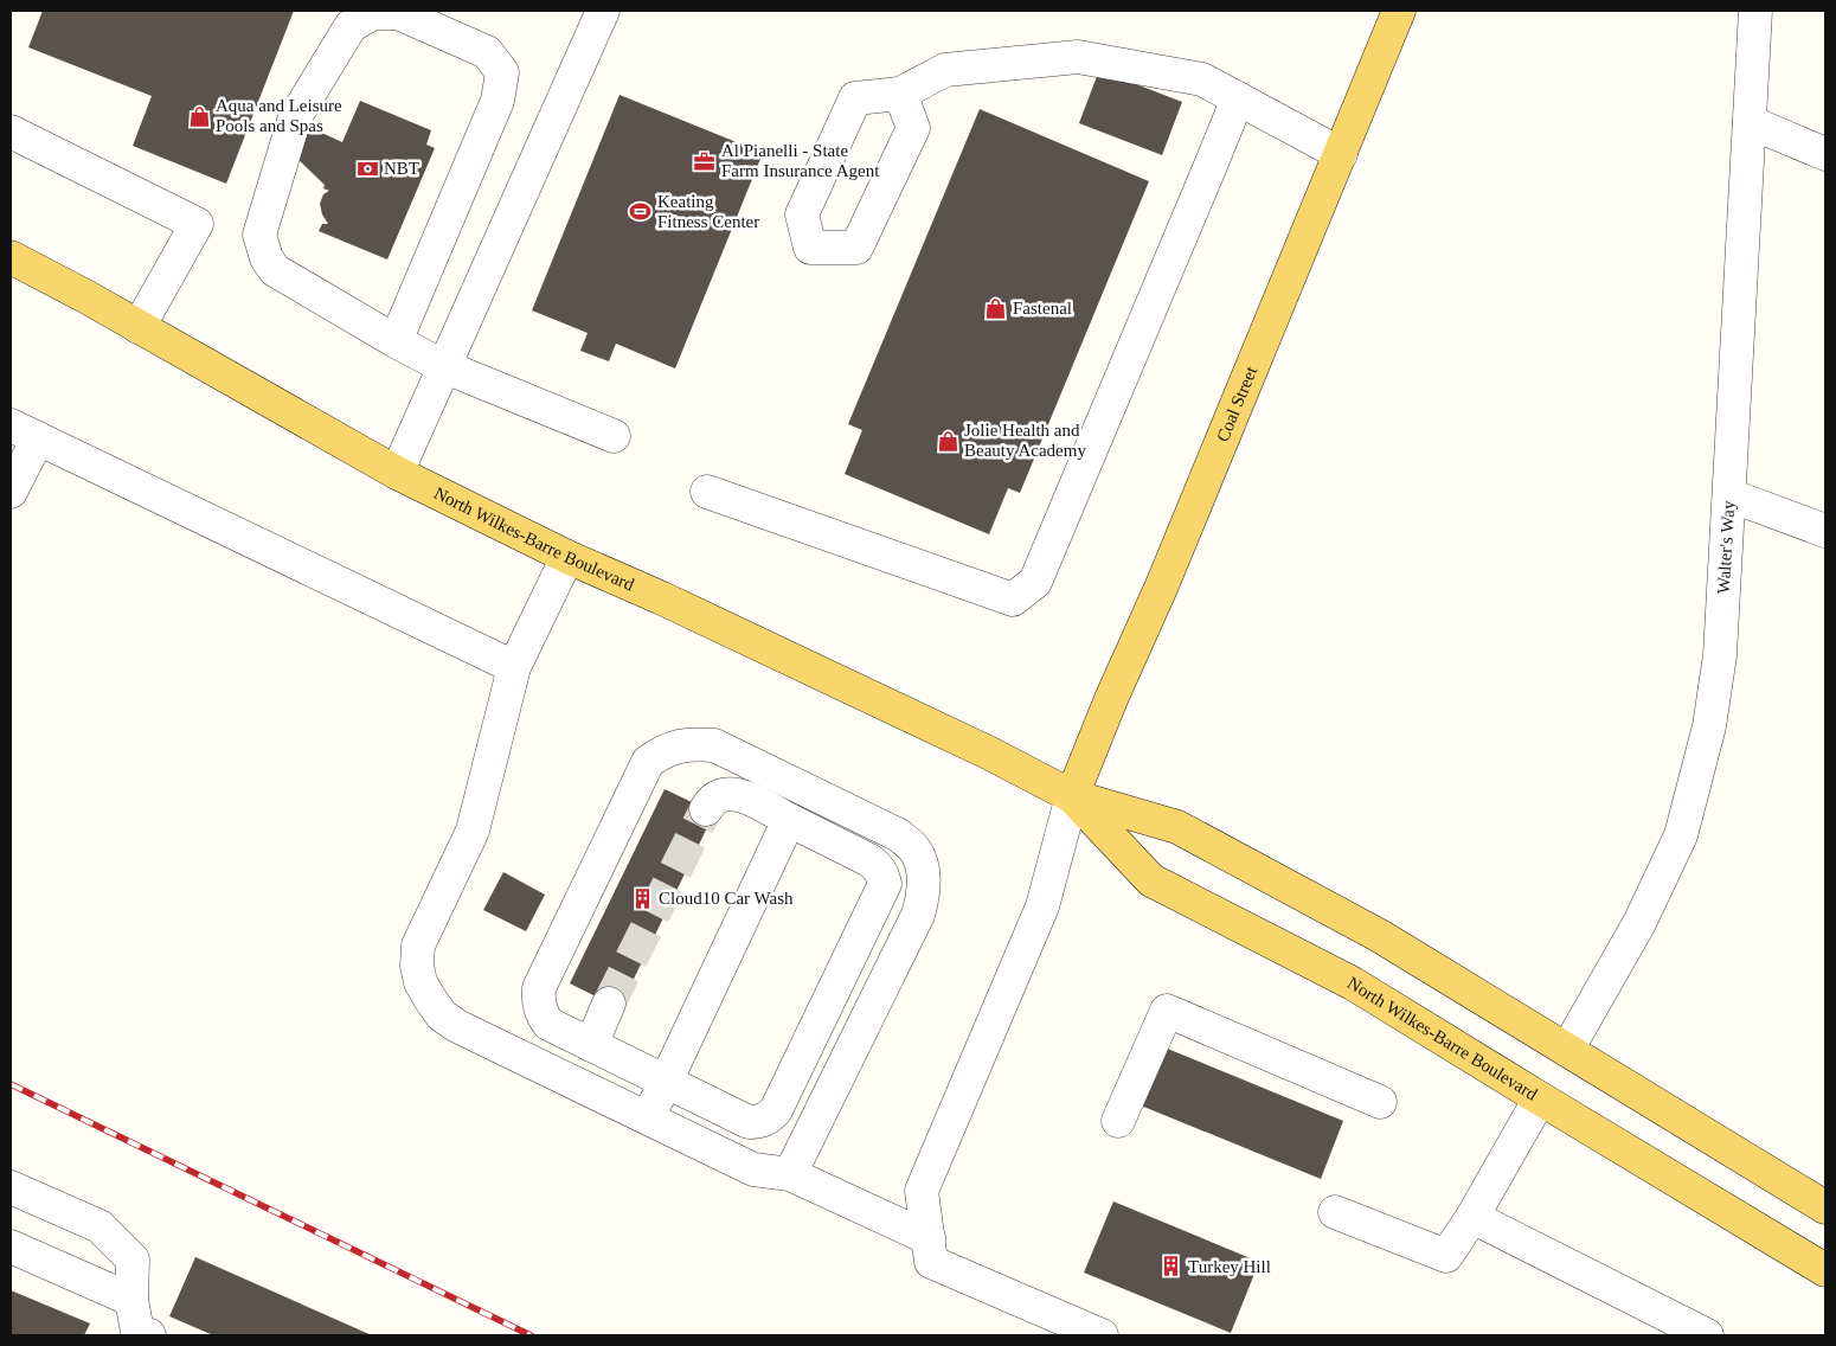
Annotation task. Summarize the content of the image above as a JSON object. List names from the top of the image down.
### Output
{
  "streets": {
    "main road": ["Coal Street", "North Wilkes-Barre Boulevard"],
    "street": ["Walter's Way"]
  },
  "crossings": [
    ["Coal Street", "North Wilkes-Barre Boulevard"],
    ["North Wilkes-Barre Boulevard", "Walter's Way"]
  ],
  "places": {
    "shop": ["Aqua and Leisure Pools and Spas", "Fastenal", "Jolie Health and Beauty Academy"],
    "office": ["Al Pianelli - State Farm Insurance Agent"],
    "bank": ["NBT"],
    "sports": ["Keating Fitness Center"],
    "building": ["Cloud10 Car Wash", "Turkey Hill"]
  }
}
